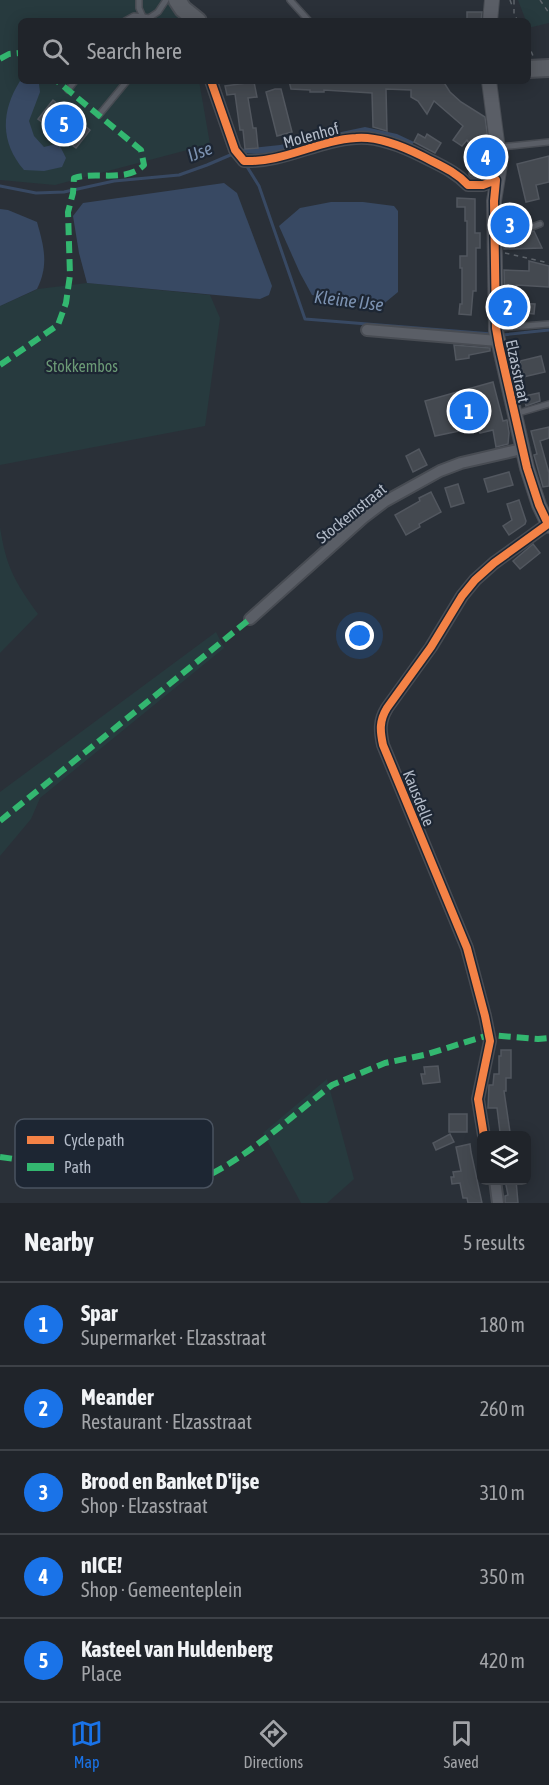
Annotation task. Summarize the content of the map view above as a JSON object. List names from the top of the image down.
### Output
{
  "streets": {
    "street": [
      "Molenhof",
      "Elzasstraat",
      "Stockemstraat",
      "Kausdelle"
    ]
  },
  "crossings": [
    ["Molenhof", "Elzasstraat"],
    ["Elzasstraat", "Stockemstraat"],
    ["Elzasstraat", "Kausdelle"]
  ],
  "water": ["IJse", "Kleine IJse"],
  "parks": ["Stokkembos"],
  "legend": ["Cycle path", "Path"],
  "page": {
    "search": "Search here",
    "pins": [
      "5",
      "4",
      "3",
      "2",
      "1"
    ],
    "heading": ["Nearby", "5 results"],
    "list": [
      {
        "mark": "1",
        "name": "Spar",
        "note": "Supermarket · Elzasstraat",
        "value": "180 m"
      },
      {
        "mark": "2",
        "name": "Meander",
        "note": "Restaurant · Elzasstraat",
        "value": "260 m"
      },
      {
        "mark": "3",
        "name": "Brood en Banket D'ijse",
        "note": "Shop · Elzasstraat",
        "value": "310 m"
      },
      {
        "mark": "4",
        "name": "nICE!",
        "note": "Shop · Gemeenteplein",
        "value": "350 m"
      },
      {
        "mark": "5",
        "name": "Kasteel van Huldenberg",
        "note": "Place",
        "value": "420 m"
      }
    ],
    "nav": ["Map", "Directions", "Saved"]
  }
}
